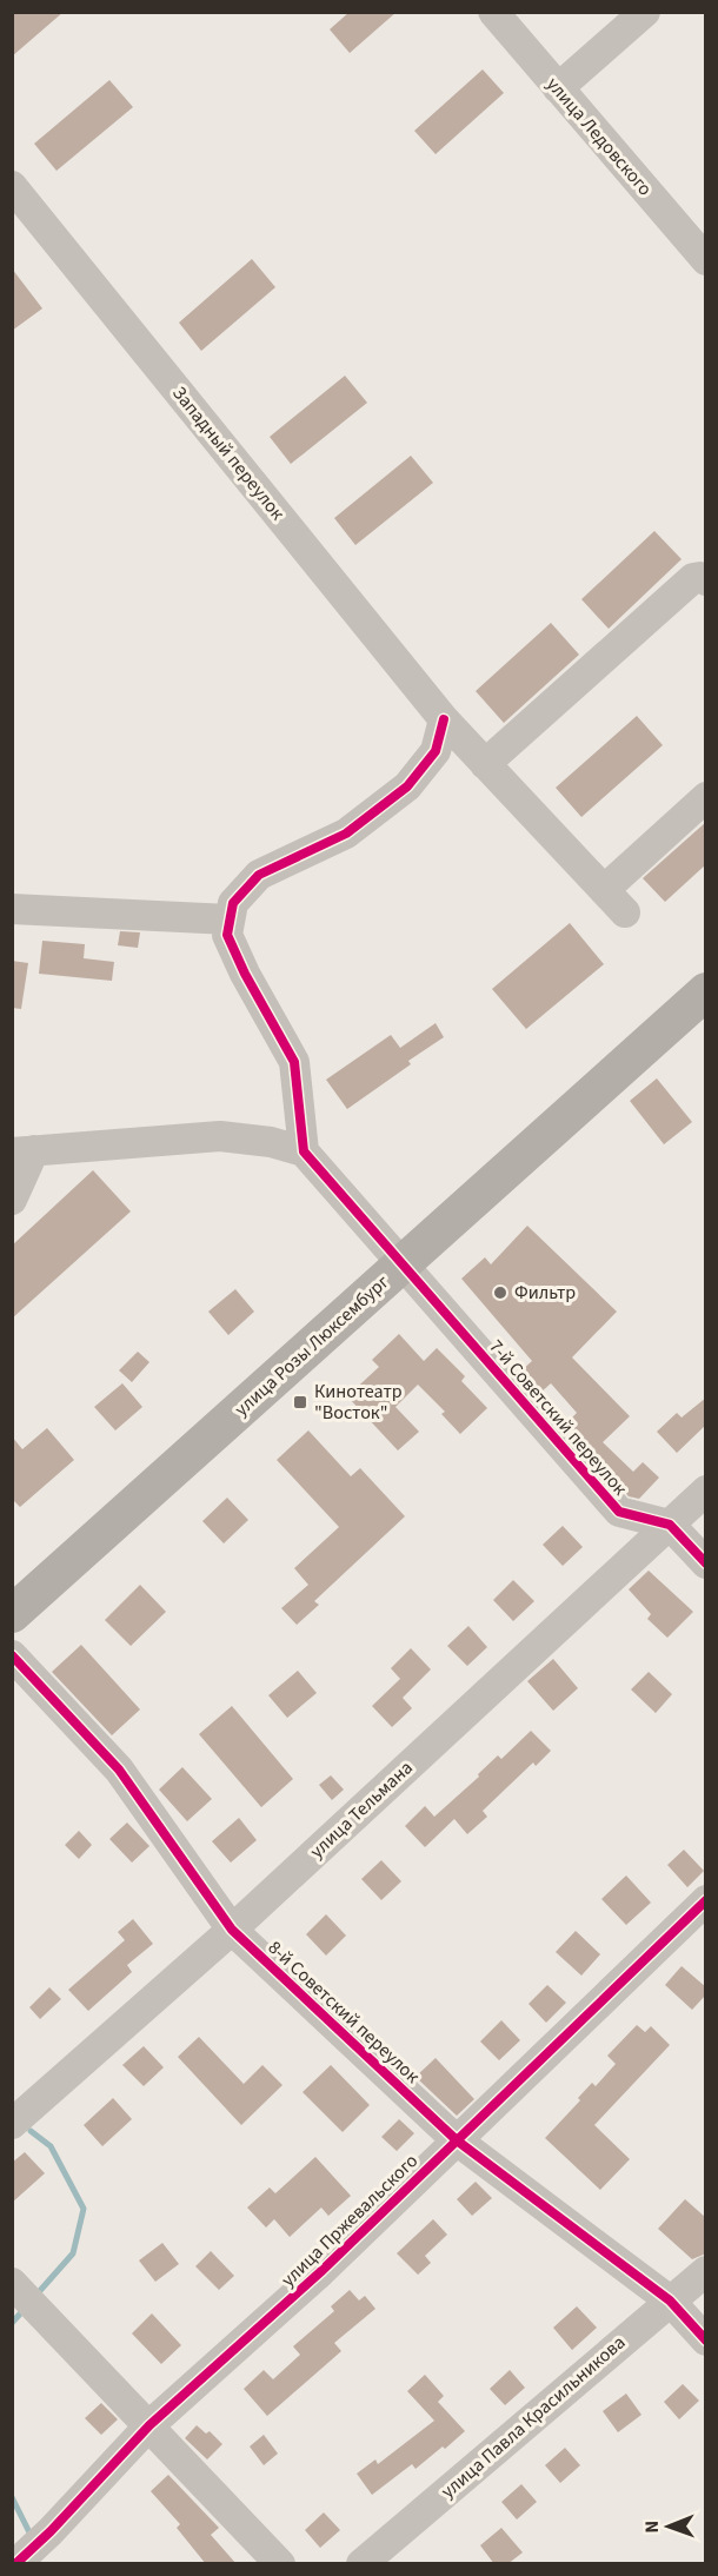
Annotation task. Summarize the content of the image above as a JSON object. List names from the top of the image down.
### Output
{
  "streets": {
    "main road": ["улица Розы Люксембург"],
    "street": [
      "улица Ледовского",
      "Западный переулок",
      "7-й Советский переулок",
      "улица Тельмана",
      "8-й Советский переулок",
      "улица Пржевальского",
      "улица Павла Красильникова"
    ]
  },
  "crossings": [
    ["улица Розы Люксембург", "7-й Советский переулок"],
    ["7-й Советский переулок", "улица Тельмана"],
    ["улица Тельмана", "8-й Советский переулок"],
    ["8-й Советский переулок", "улица Пржевальского"],
    ["8-й Советский переулок", "улица Павла Красильникова"]
  ],
  "places": {
    "other": ["Фильтр"],
    "transit": ["Кинотеатр \"Восток\""]
  },
  "north": "left"
}
